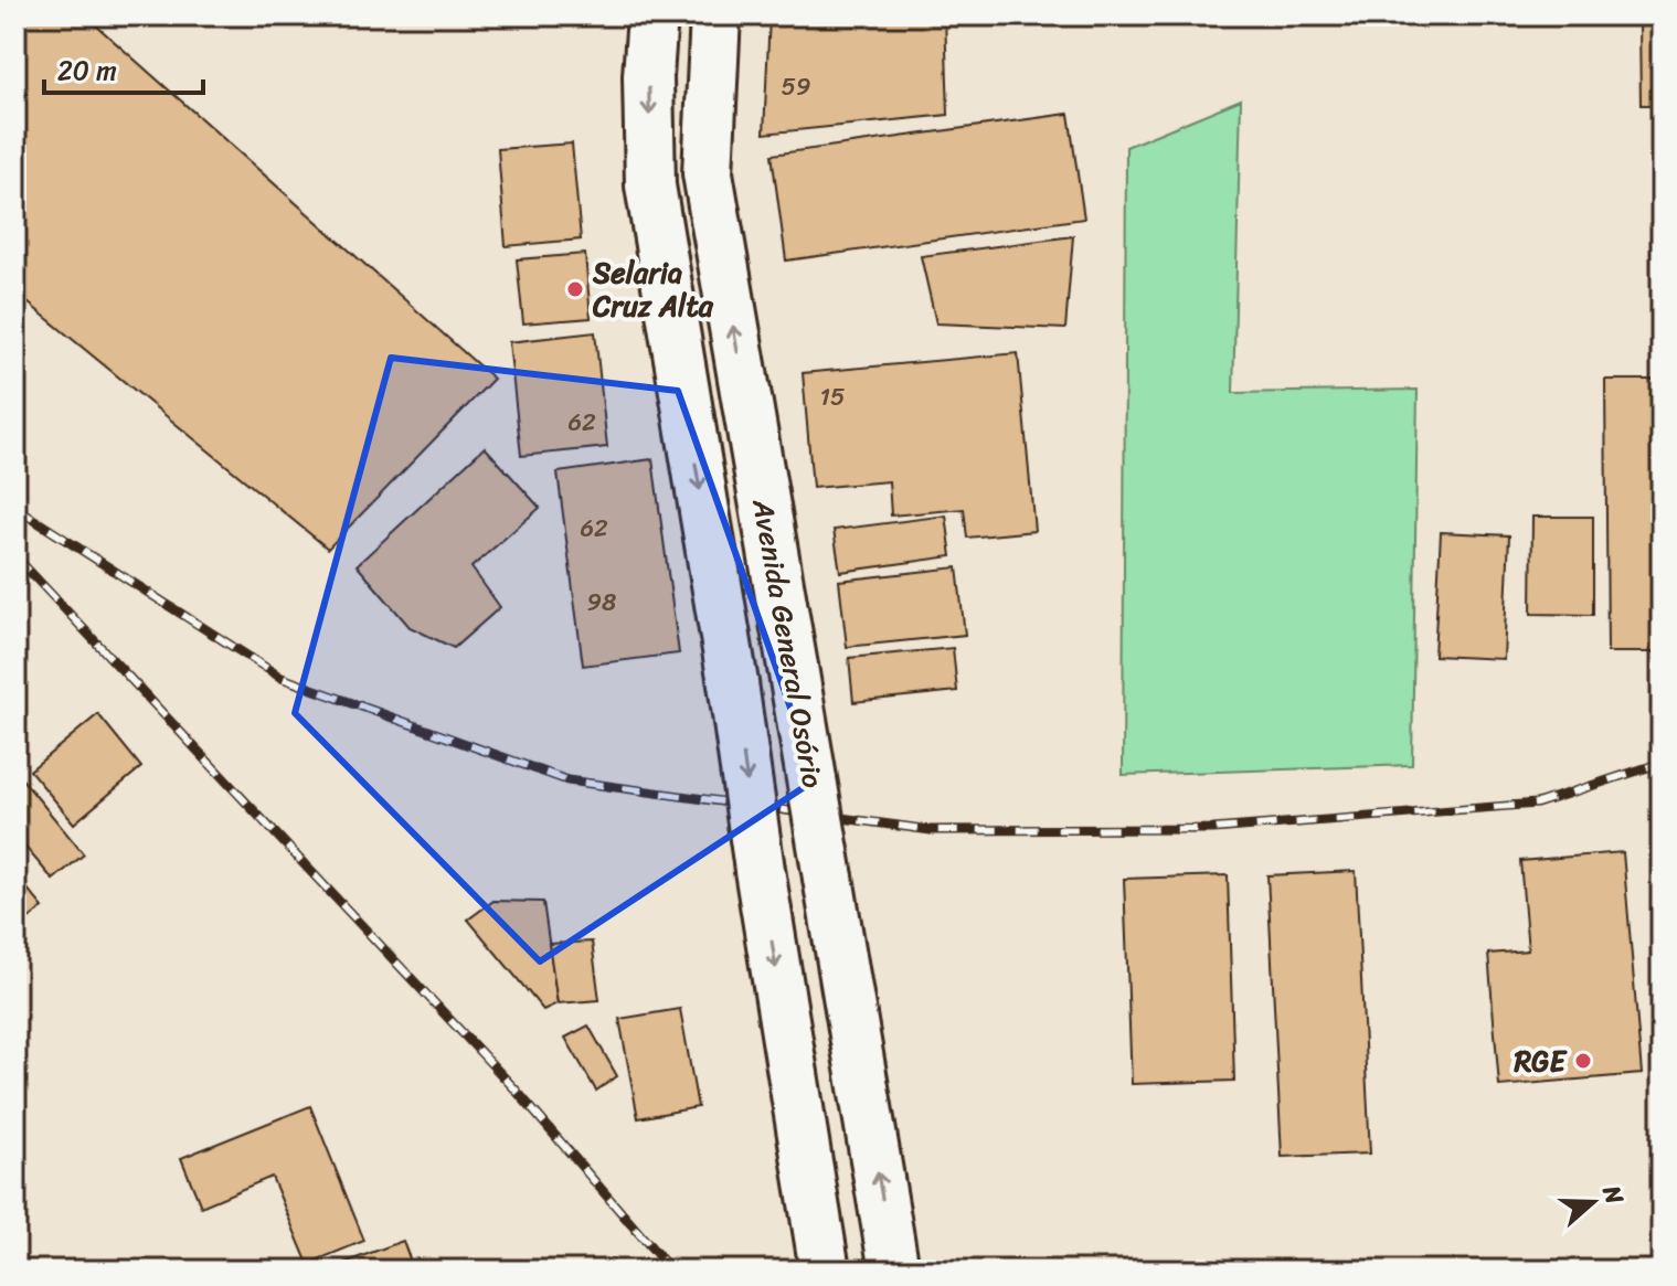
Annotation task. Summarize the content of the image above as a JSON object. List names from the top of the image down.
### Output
{
  "streets": {
    "main road": ["Avenida General Osório"]
  },
  "places": ["Selaria Cruz Alta", "RGE"],
  "house_numbers": [
    "59",
    "15",
    "62",
    "62",
    "98"
  ],
  "scale_bar": "20 m",
  "north": "right"
}
